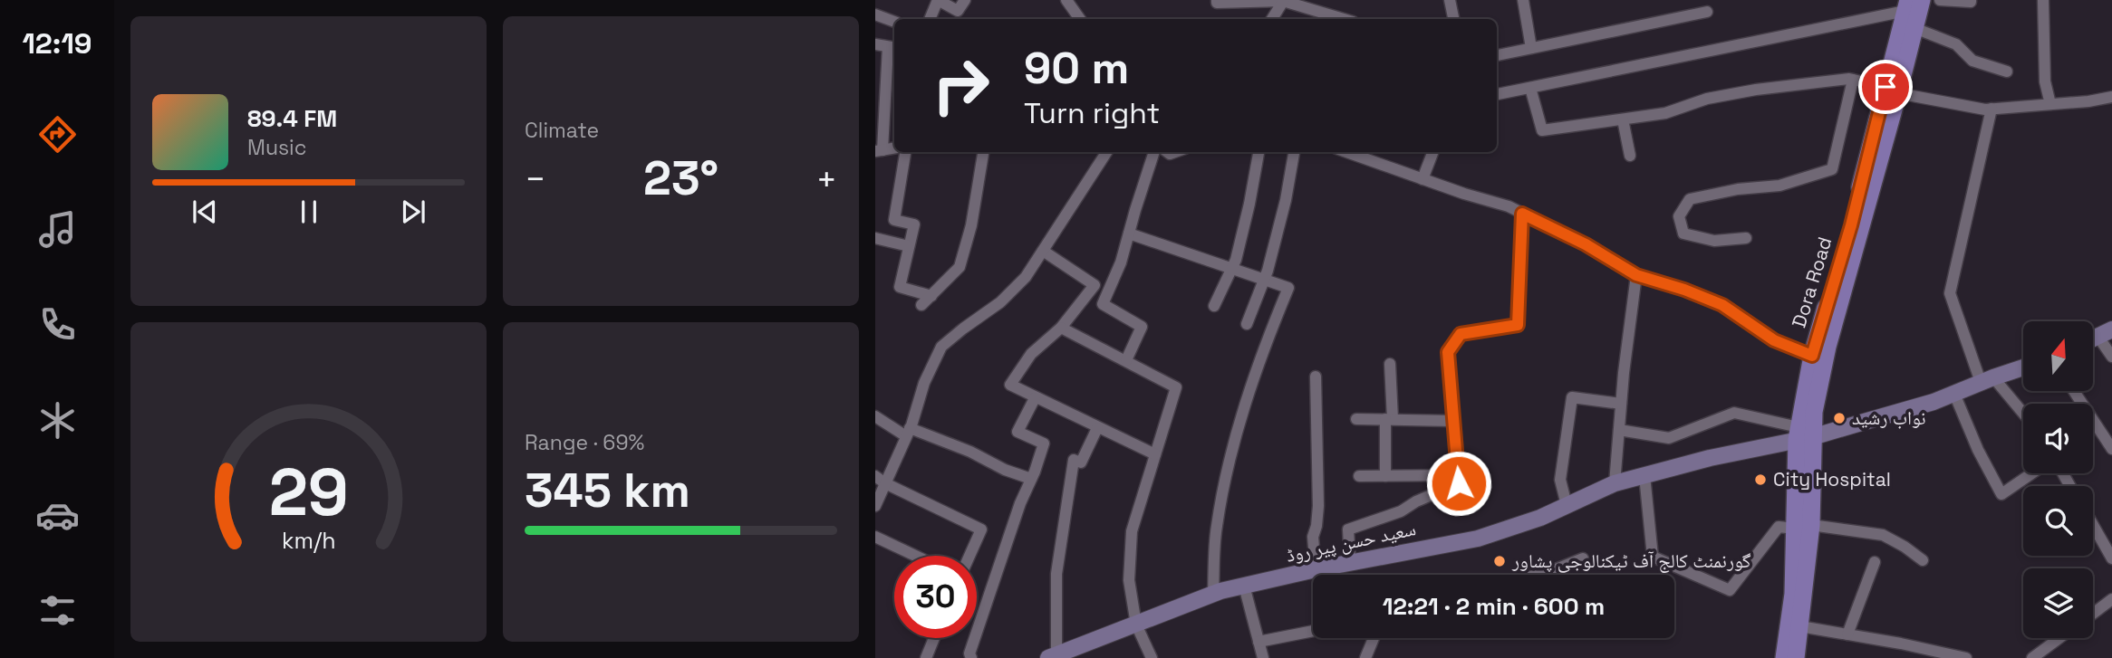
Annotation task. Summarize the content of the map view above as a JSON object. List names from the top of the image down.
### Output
{
  "streets": {
    "main road": ["Dora Road"],
    "street": ["سعید حسن پیر روڈ"]
  },
  "crossings": [
    ["Dora Road", "سعید حسن پیر روڈ"]
  ],
  "places": ["نواب رشید", "City Hospital", "گورنمنٹ کالج آف ٹیکنالوجی پشاور"],
  "north": "top",
  "page": {
    "tabs": "12:19",
    "tile": [
      "Climate",
      ["Range · 69%", "345 km"]
    ],
    "turn": ["90 m", "Turn right"],
    "song": ["89.4 FM", "Music"],
    "heat": ["−", "23°", "+"],
    "limit": "30",
    "trip": "12:21 · 2 min · 600 m",
    "gauge": ["29", "km/h"]
  }
}
